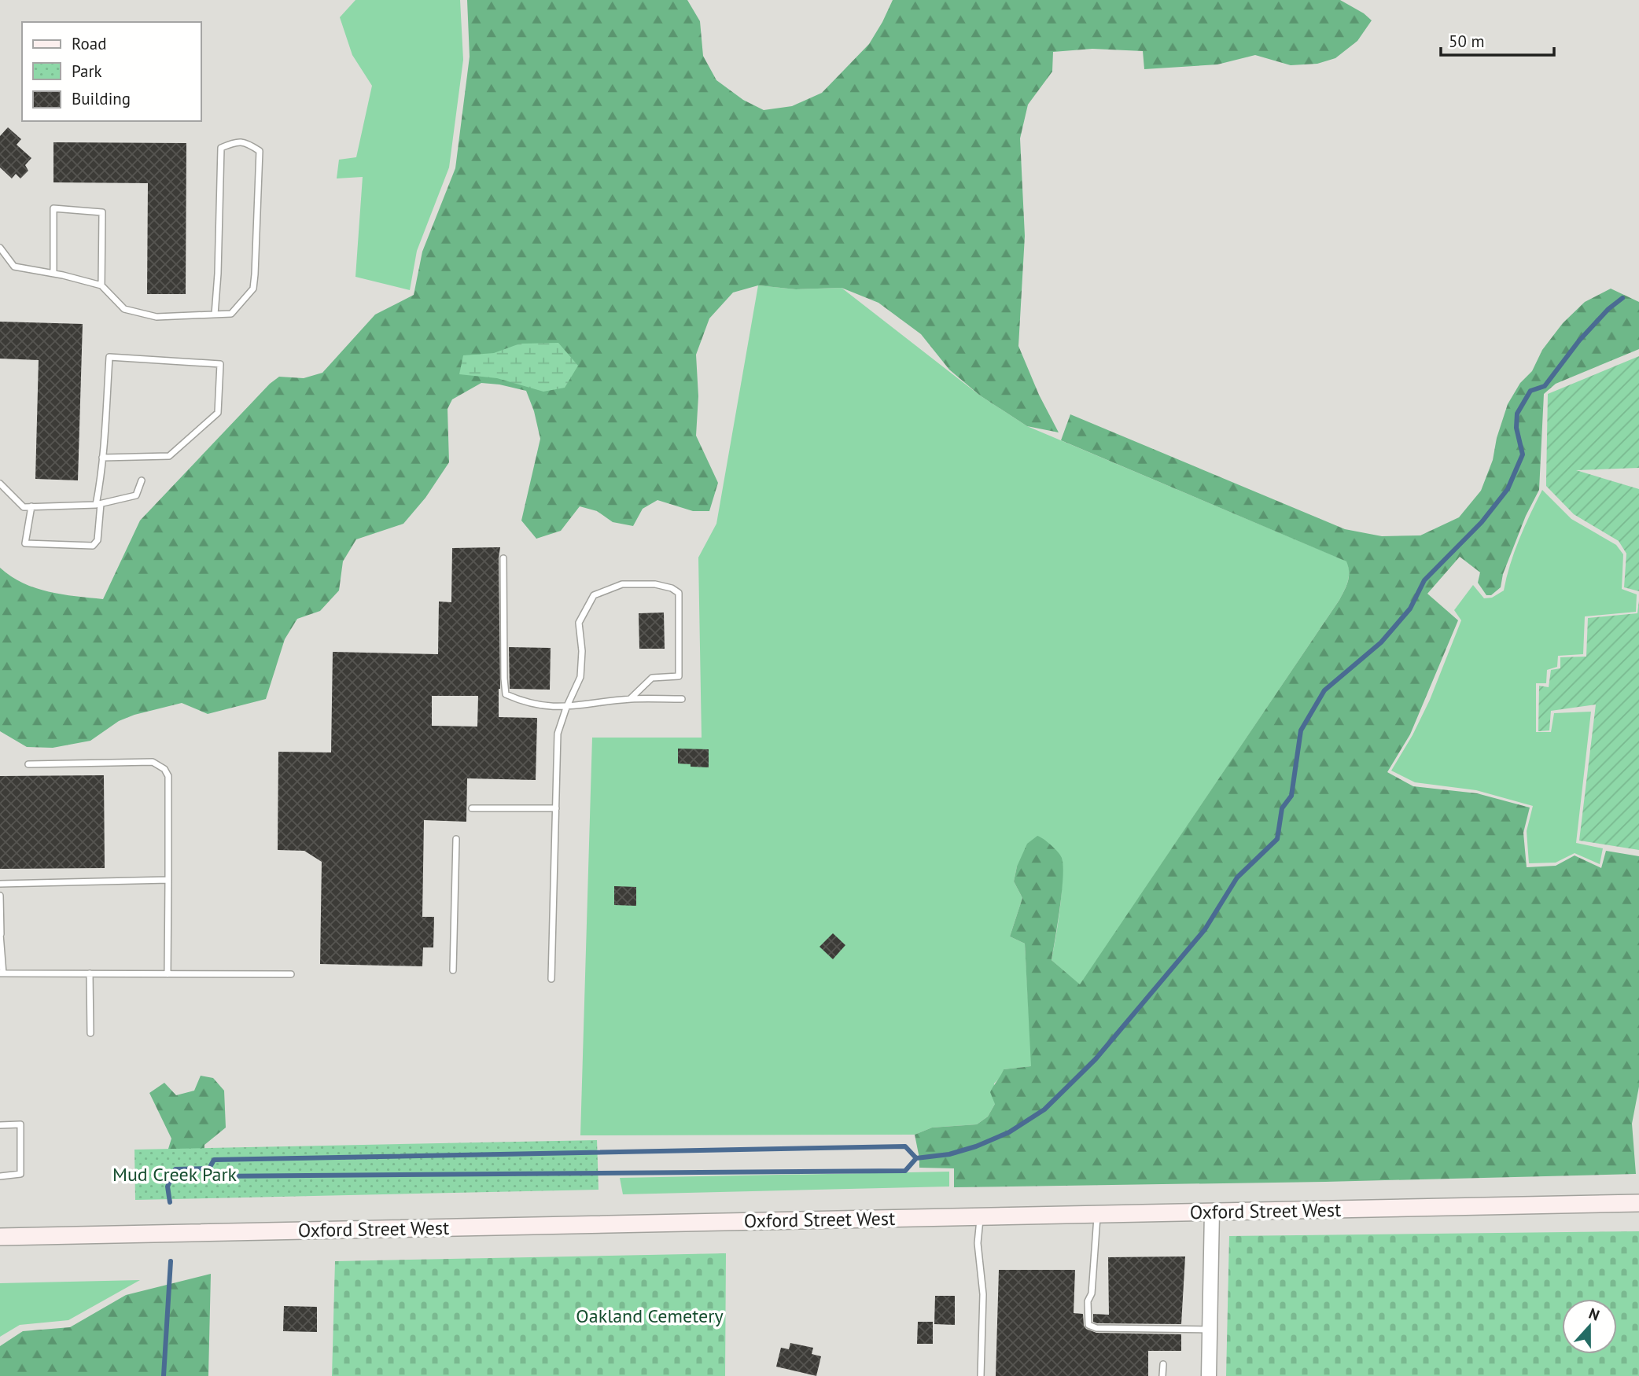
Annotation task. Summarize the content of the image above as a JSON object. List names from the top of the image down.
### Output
{
  "streets": {
    "main road": ["Oxford Street West"]
  },
  "parks": ["Mud Creek Park", "Oakland Cemetery"],
  "legend": ["Road", "Park", "Building"],
  "scale_bar": "50 m",
  "north": "top"
}
